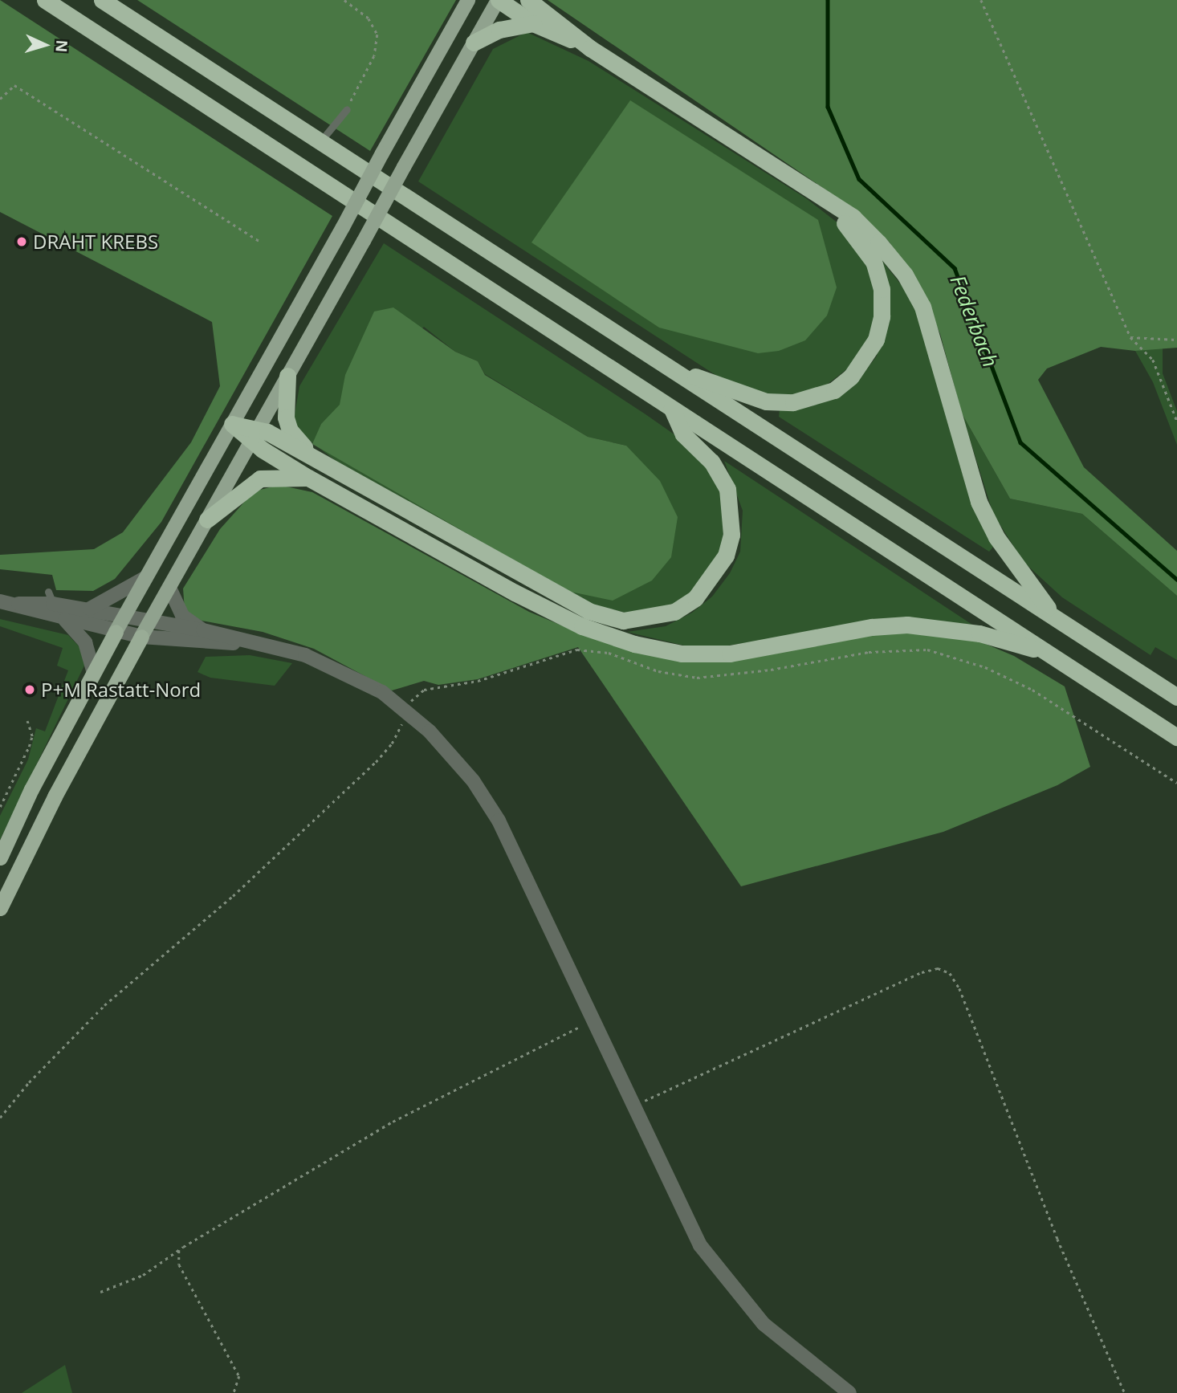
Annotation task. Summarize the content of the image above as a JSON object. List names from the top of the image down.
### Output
{
  "water": ["Federbach"],
  "places": ["DRAHT KREBS", "P+M Rastatt-Nord"],
  "north": "right"
}
